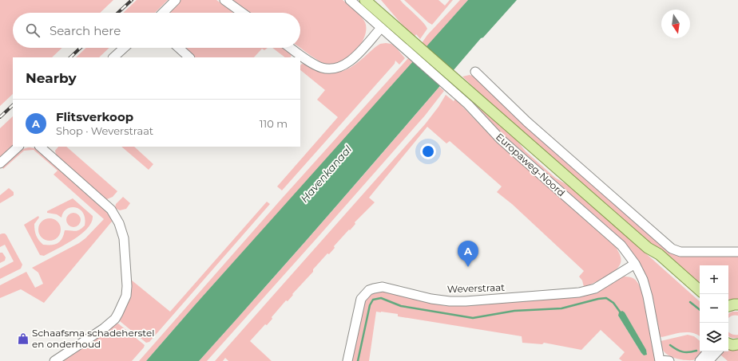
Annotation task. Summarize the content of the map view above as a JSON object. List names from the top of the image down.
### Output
{
  "streets": {
    "main road": ["Europaweg-Noord"],
    "street": ["Weverstraat"]
  },
  "crossings": [
    ["Europaweg-Noord", "Weverstraat"]
  ],
  "water": ["Havenkanaal"],
  "places": {
    "shop": ["Schaafsma schadeherstel en onderhoud"]
  },
  "north": "bottom",
  "page": {
    "search": "Search here",
    "heading": "Nearby",
    "list": [
      {
        "mark": "A",
        "name": "Flitsverkoop",
        "note": "Shop · Weverstraat",
        "value": "110 m"
      }
    ],
    "pins": "A",
    "map_buttons": ["+", "−"]
  }
}
